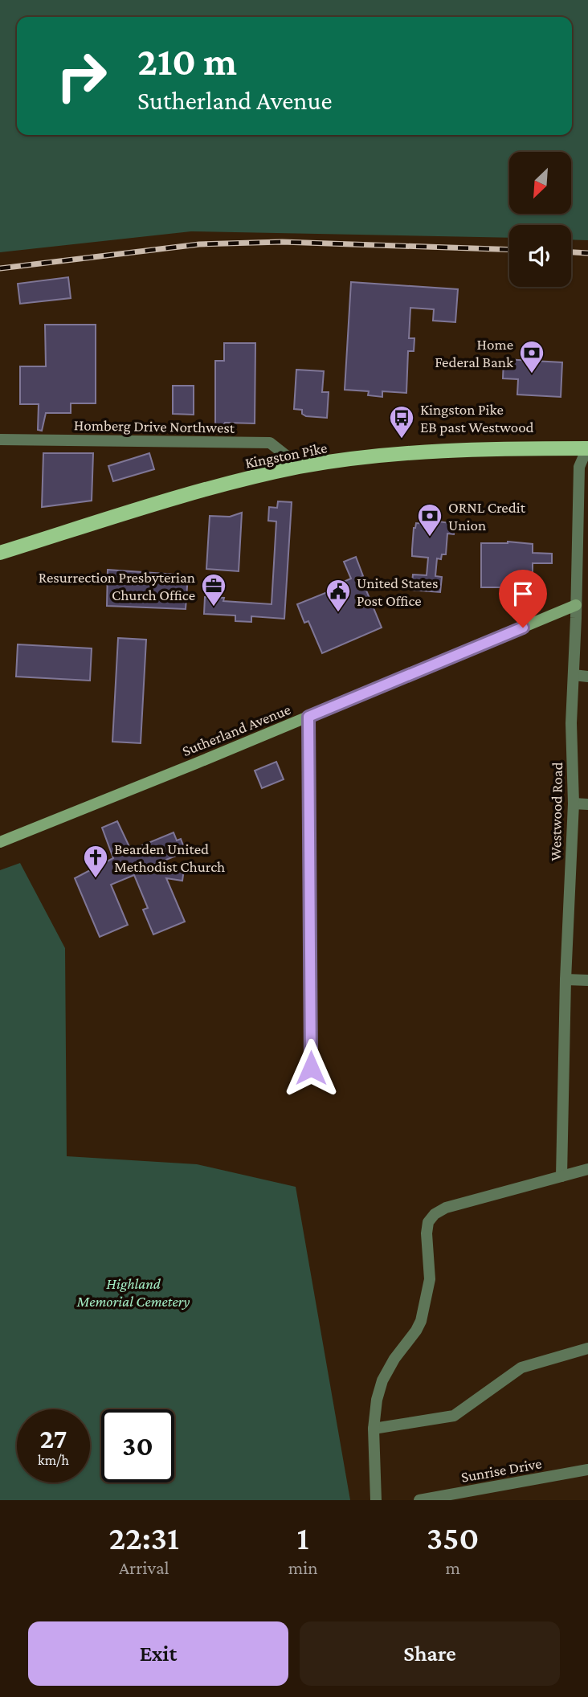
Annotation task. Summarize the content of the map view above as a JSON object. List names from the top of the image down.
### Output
{
  "streets": {
    "main road": ["Kingston Pike"],
    "street": [
      "Homberg Drive Northwest",
      "Sutherland Avenue",
      "Westwood Road",
      "Sunrise Drive"
    ]
  },
  "crossings": [
    ["Homberg Drive Northwest", "Kingston Pike"],
    ["Kingston Pike", "Westwood Road"],
    ["Sutherland Avenue", "Westwood Road"]
  ],
  "parks": ["Highland Memorial Cemetery"],
  "places": {
    "bank": ["Home Federal Bank", "ORNL Credit Union"],
    "bus stop": ["Kingston Pike EB past Westwood"],
    "office": ["Resurrection Presbyterian Church Office"],
    "public building": ["United States Post Office"],
    "church": ["Bearden United Methodist Church"]
  },
  "north": "bottom left",
  "page": {
    "turn": ["210 m", "Sutherland Avenue"],
    "speed": "27 km/h",
    "limit": "30",
    "eta": [
      "22:31",
      "Arrival",
      "1",
      "min",
      "350",
      "m"
    ],
    "buttons": ["Exit", "Share"]
  }
}
